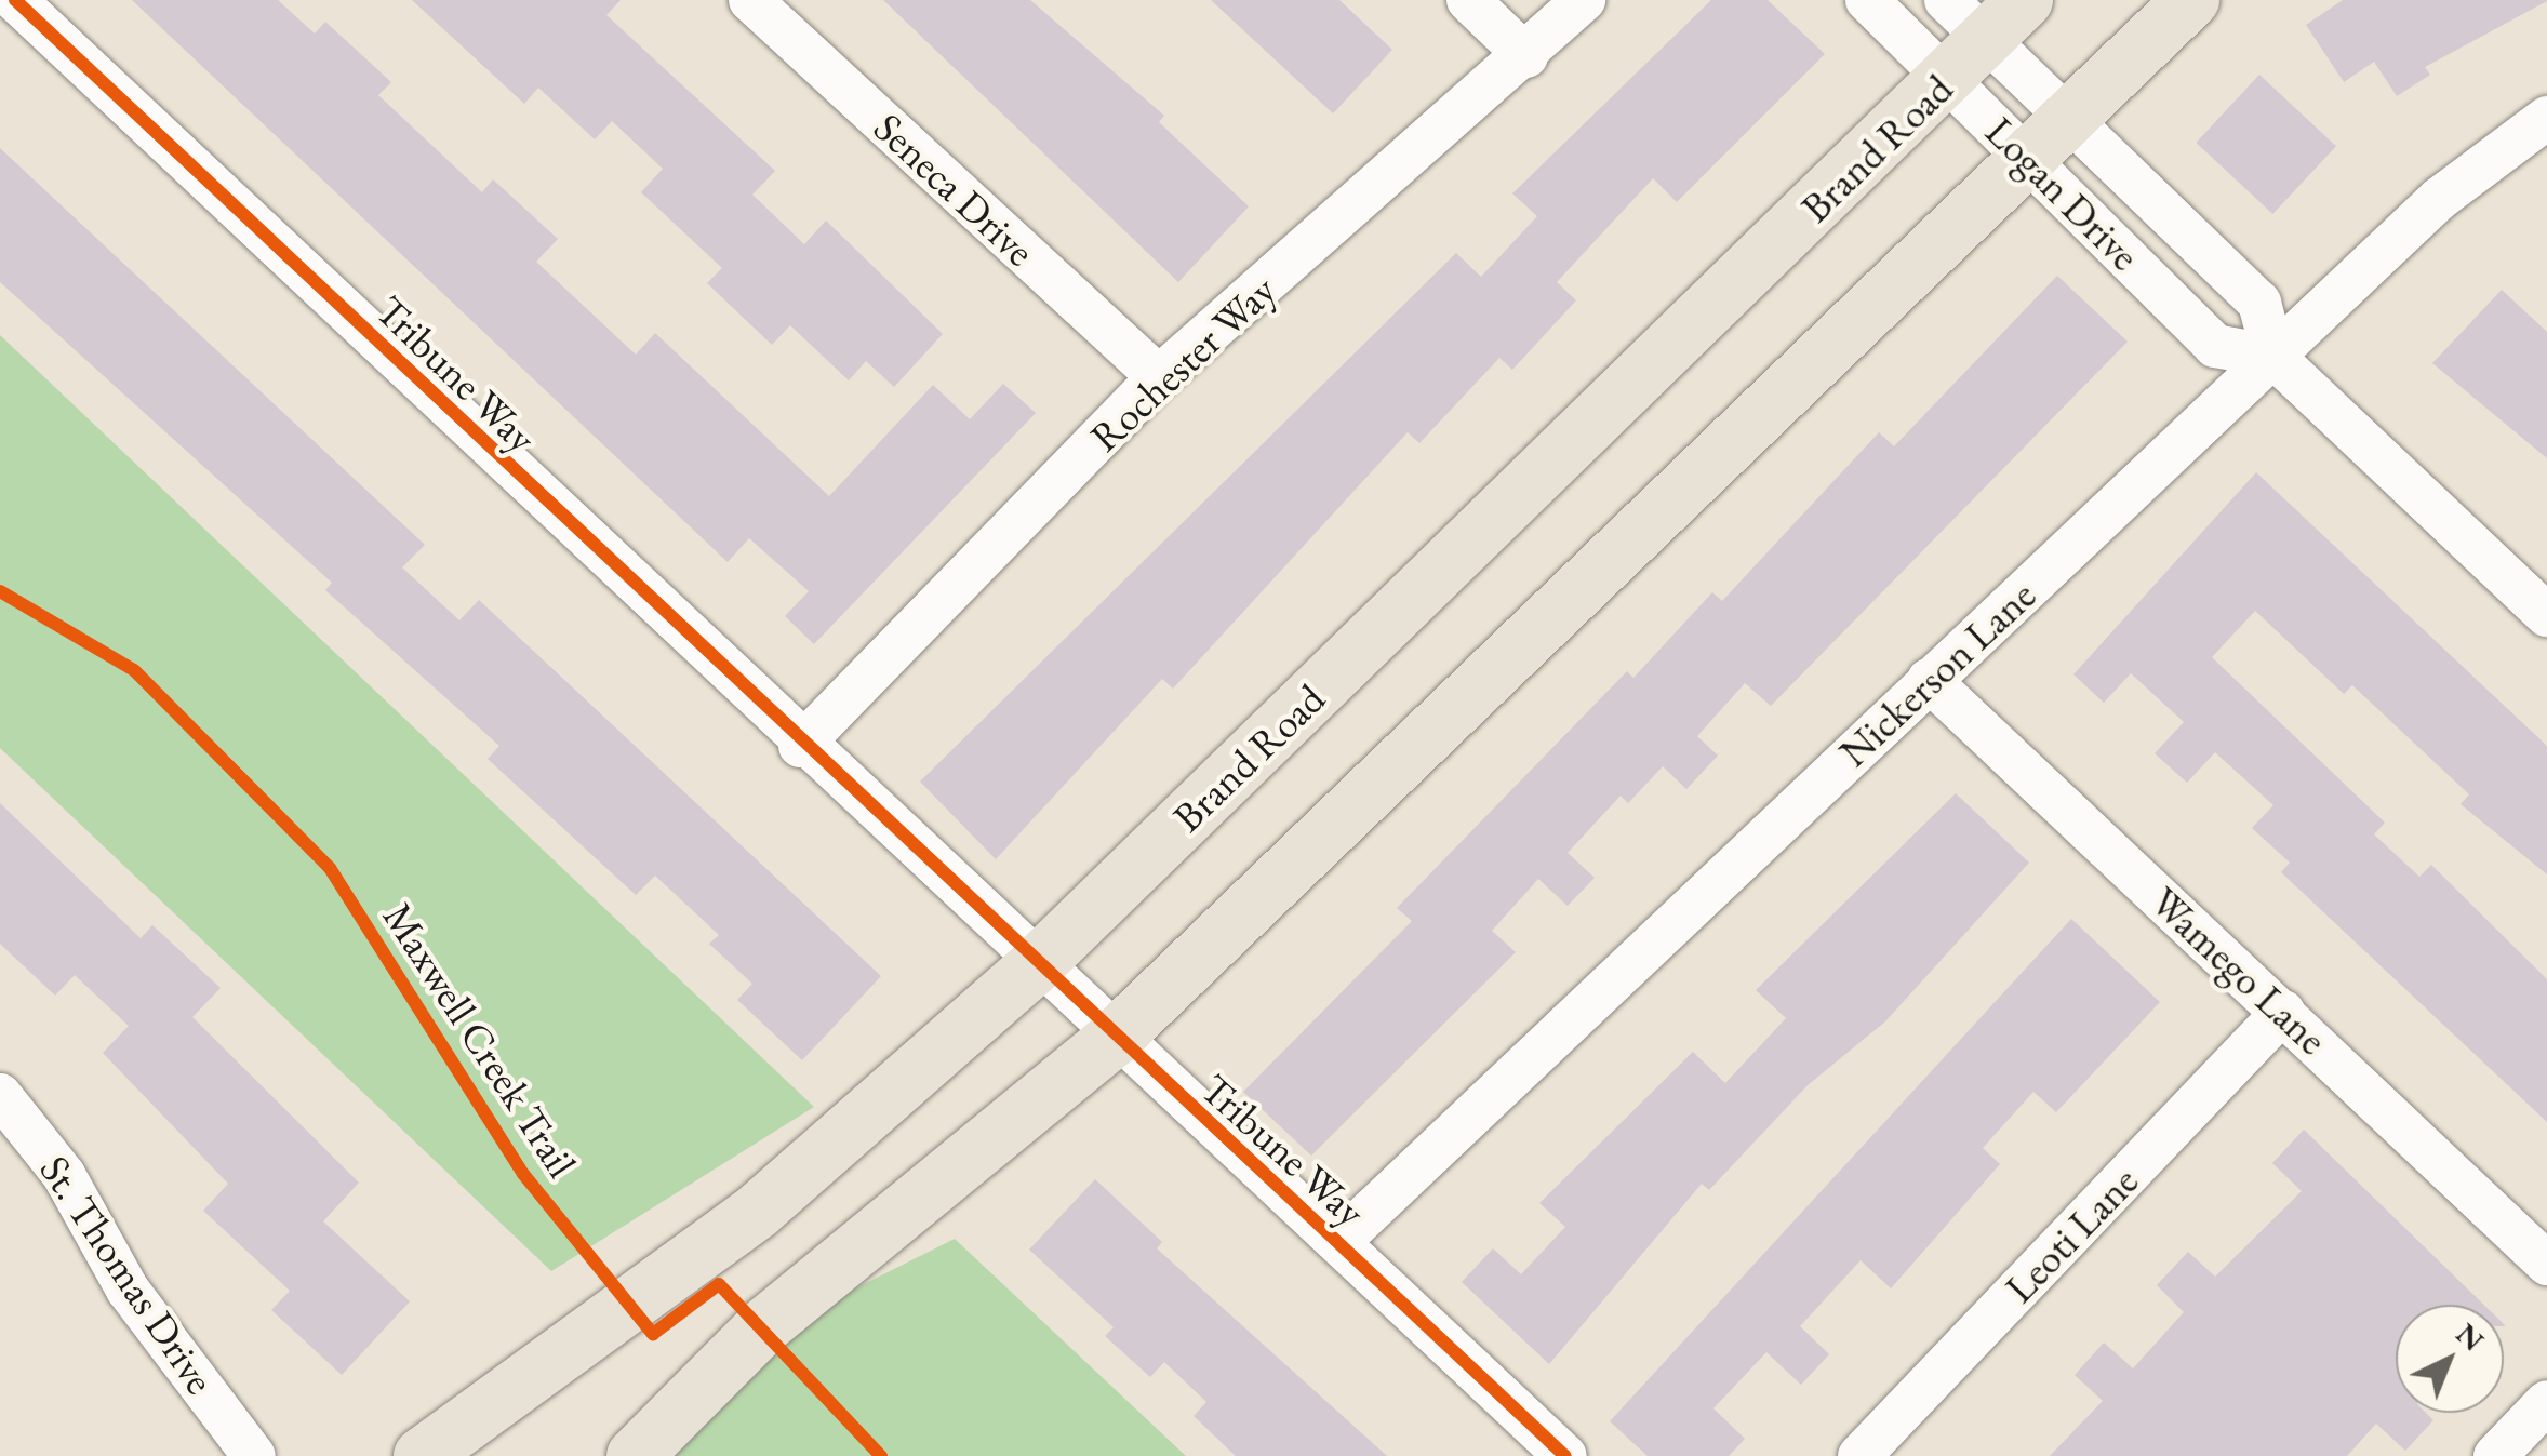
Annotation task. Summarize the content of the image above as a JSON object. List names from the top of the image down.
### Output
{
  "streets": {
    "main road": ["Brand Road"],
    "street": [
      "Seneca Drive",
      "Logan Drive",
      "Rochester Way",
      "Tribune Way",
      "Nickerson Lane",
      "Wamego Lane",
      "Leoti Lane",
      "St. Thomas Drive"
    ],
    "cycle path": ["Maxwell Creek Trail"]
  },
  "crossings": [
    ["Brand Road", "Logan Drive"],
    ["Brand Road", "Tribune Way"],
    ["Seneca Drive", "Rochester Way"],
    ["Logan Drive", "Nickerson Lane"],
    ["Rochester Way", "Tribune Way"],
    ["Tribune Way", "Nickerson Lane"],
    ["Nickerson Lane", "Wamego Lane"],
    ["Wamego Lane", "Leoti Lane"]
  ],
  "north": "top right"
}
